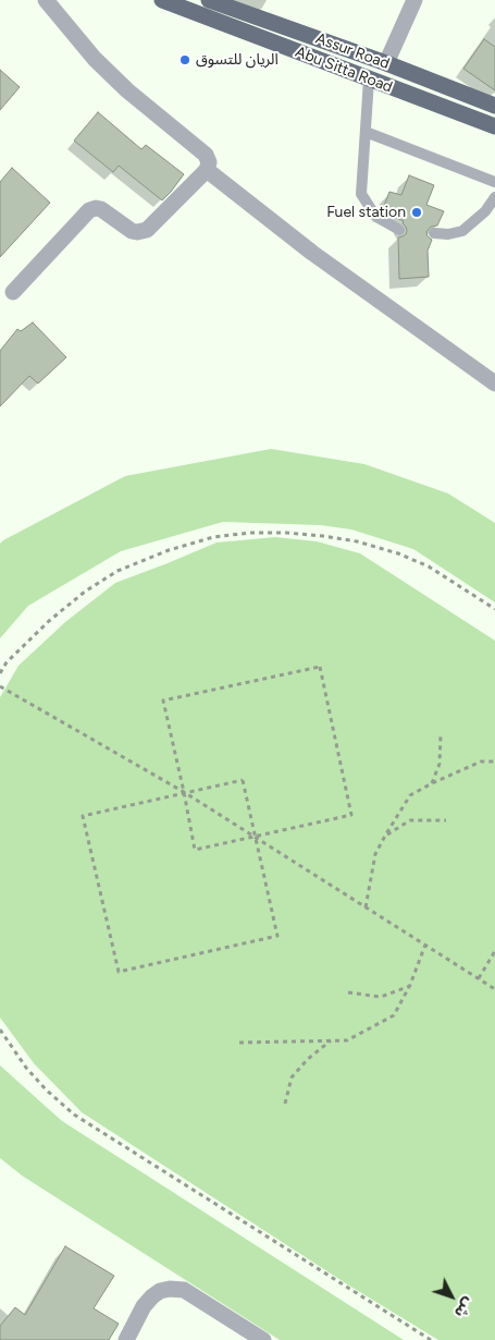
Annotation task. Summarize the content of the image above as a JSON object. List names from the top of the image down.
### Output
{
  "streets": {
    "main road": ["Assur Road", "Abu Sitta Road"]
  },
  "places": ["الريان للتسوق", "Fuel station"],
  "north": "bottom right"
}
